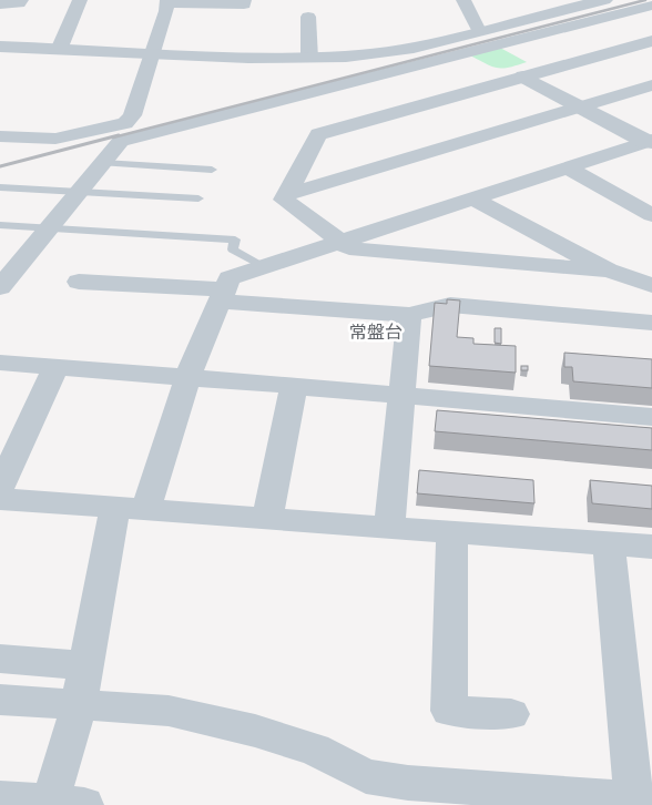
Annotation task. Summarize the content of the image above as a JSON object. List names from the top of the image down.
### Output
{
  "districts": ["常盤台"]
}
